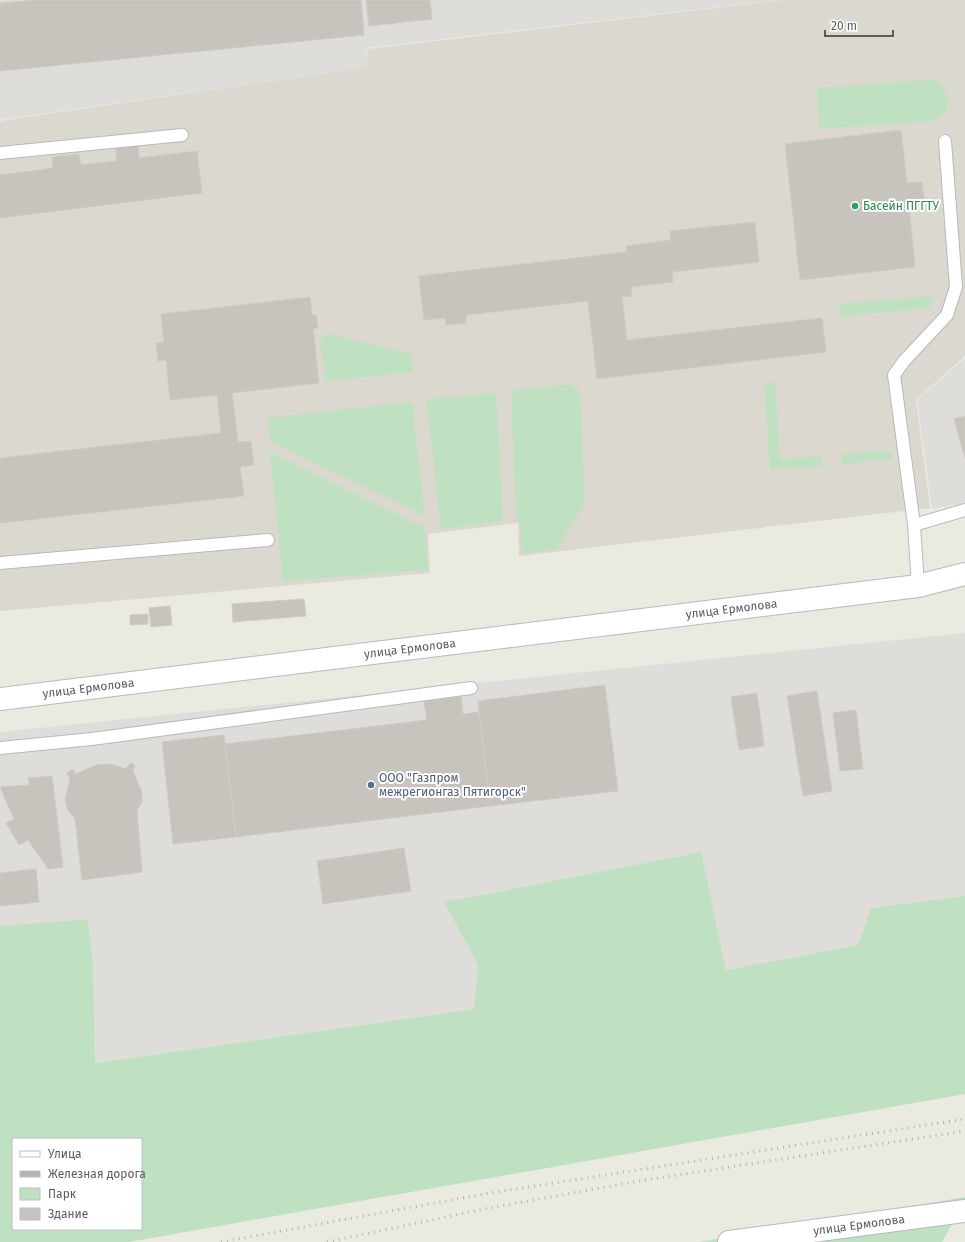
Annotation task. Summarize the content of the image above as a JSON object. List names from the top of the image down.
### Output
{
  "streets": {
    "main road": ["улица Ермолова"]
  },
  "places": ["Басейн ПГГТУ", "ООО \"Газпром межрегионгаз Пятигорск\""],
  "legend": [
    "Улица",
    "Железная дорога",
    "Парк",
    "Здание"
  ],
  "scale_bar": "20 m"
}
